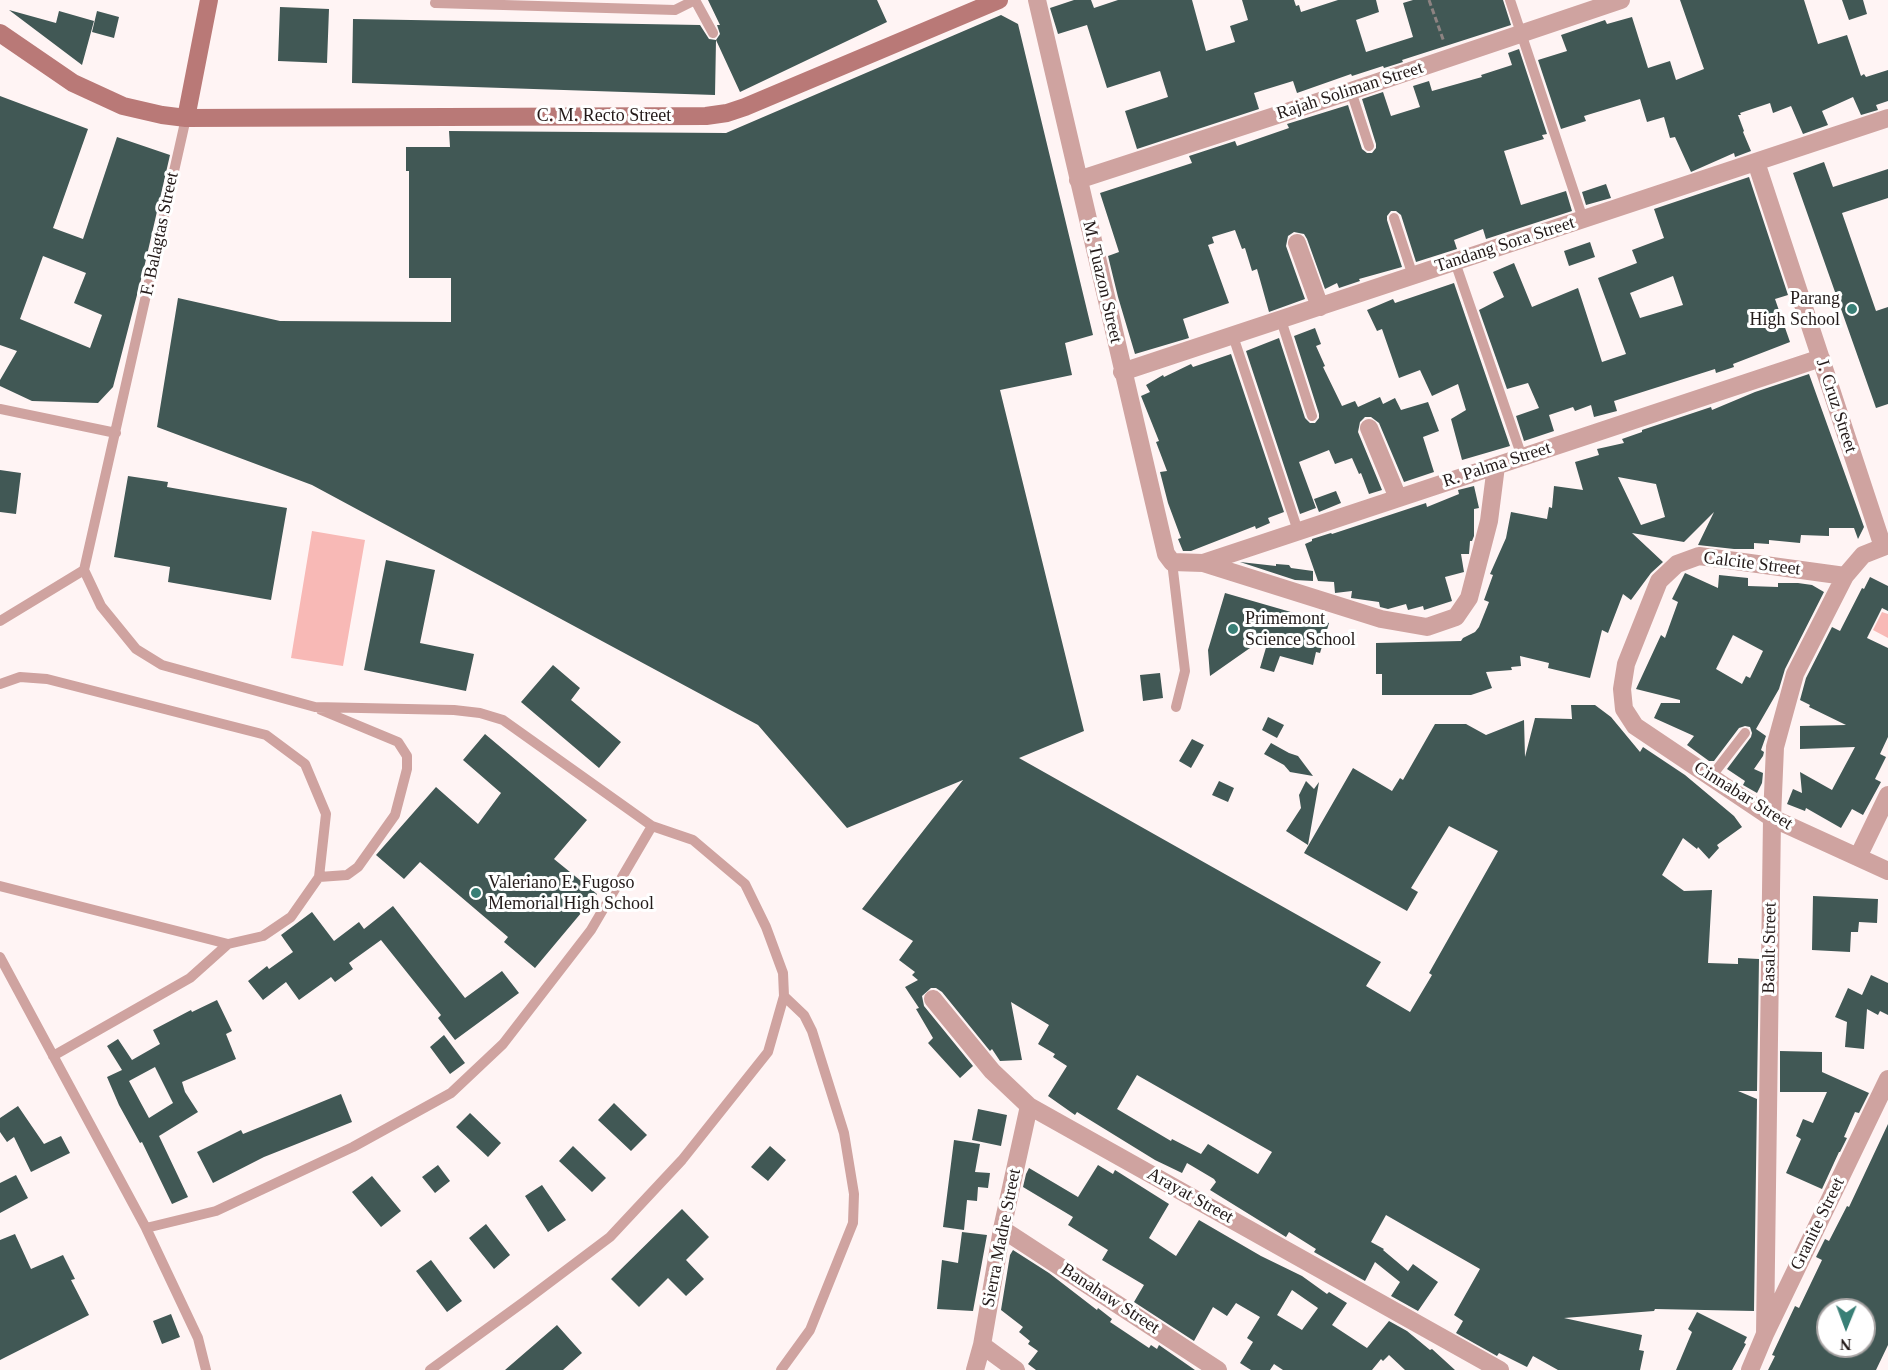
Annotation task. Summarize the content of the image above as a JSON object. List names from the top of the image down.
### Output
{
  "streets": {
    "street": [
      "Rajah Soliman Street",
      "C. M. Recto Street",
      "F. Balagtas Street",
      "Tandang Sora Street",
      "M. Tuazon Street",
      "J. Cruz Street",
      "R. Palma Street",
      "Calcite Street",
      "Cinnabar Street",
      "Basalt Street",
      "Arayat Street",
      "Granite Street",
      "Sierra Madre Street",
      "Banahaw Street"
    ]
  },
  "crossings": [
    ["Rajah Soliman Street", "M. Tuazon Street"],
    ["C. M. Recto Street", "F. Balagtas Street"],
    ["Tandang Sora Street", "M. Tuazon Street"],
    ["Tandang Sora Street", "J. Cruz Street"],
    ["M. Tuazon Street", "R. Palma Street"],
    ["J. Cruz Street", "R. Palma Street"],
    ["Calcite Street", "Cinnabar Street"],
    ["Calcite Street", "Basalt Street"],
    ["Cinnabar Street", "Basalt Street"],
    ["Basalt Street", "Granite Street"],
    ["Arayat Street", "Sierra Madre Street"],
    ["Sierra Madre Street", "Banahaw Street"]
  ],
  "places": ["Parang High School", "Primemont Science School", "Valeriano E. Fugoso Memorial High School"],
  "north": "bottom"
}
